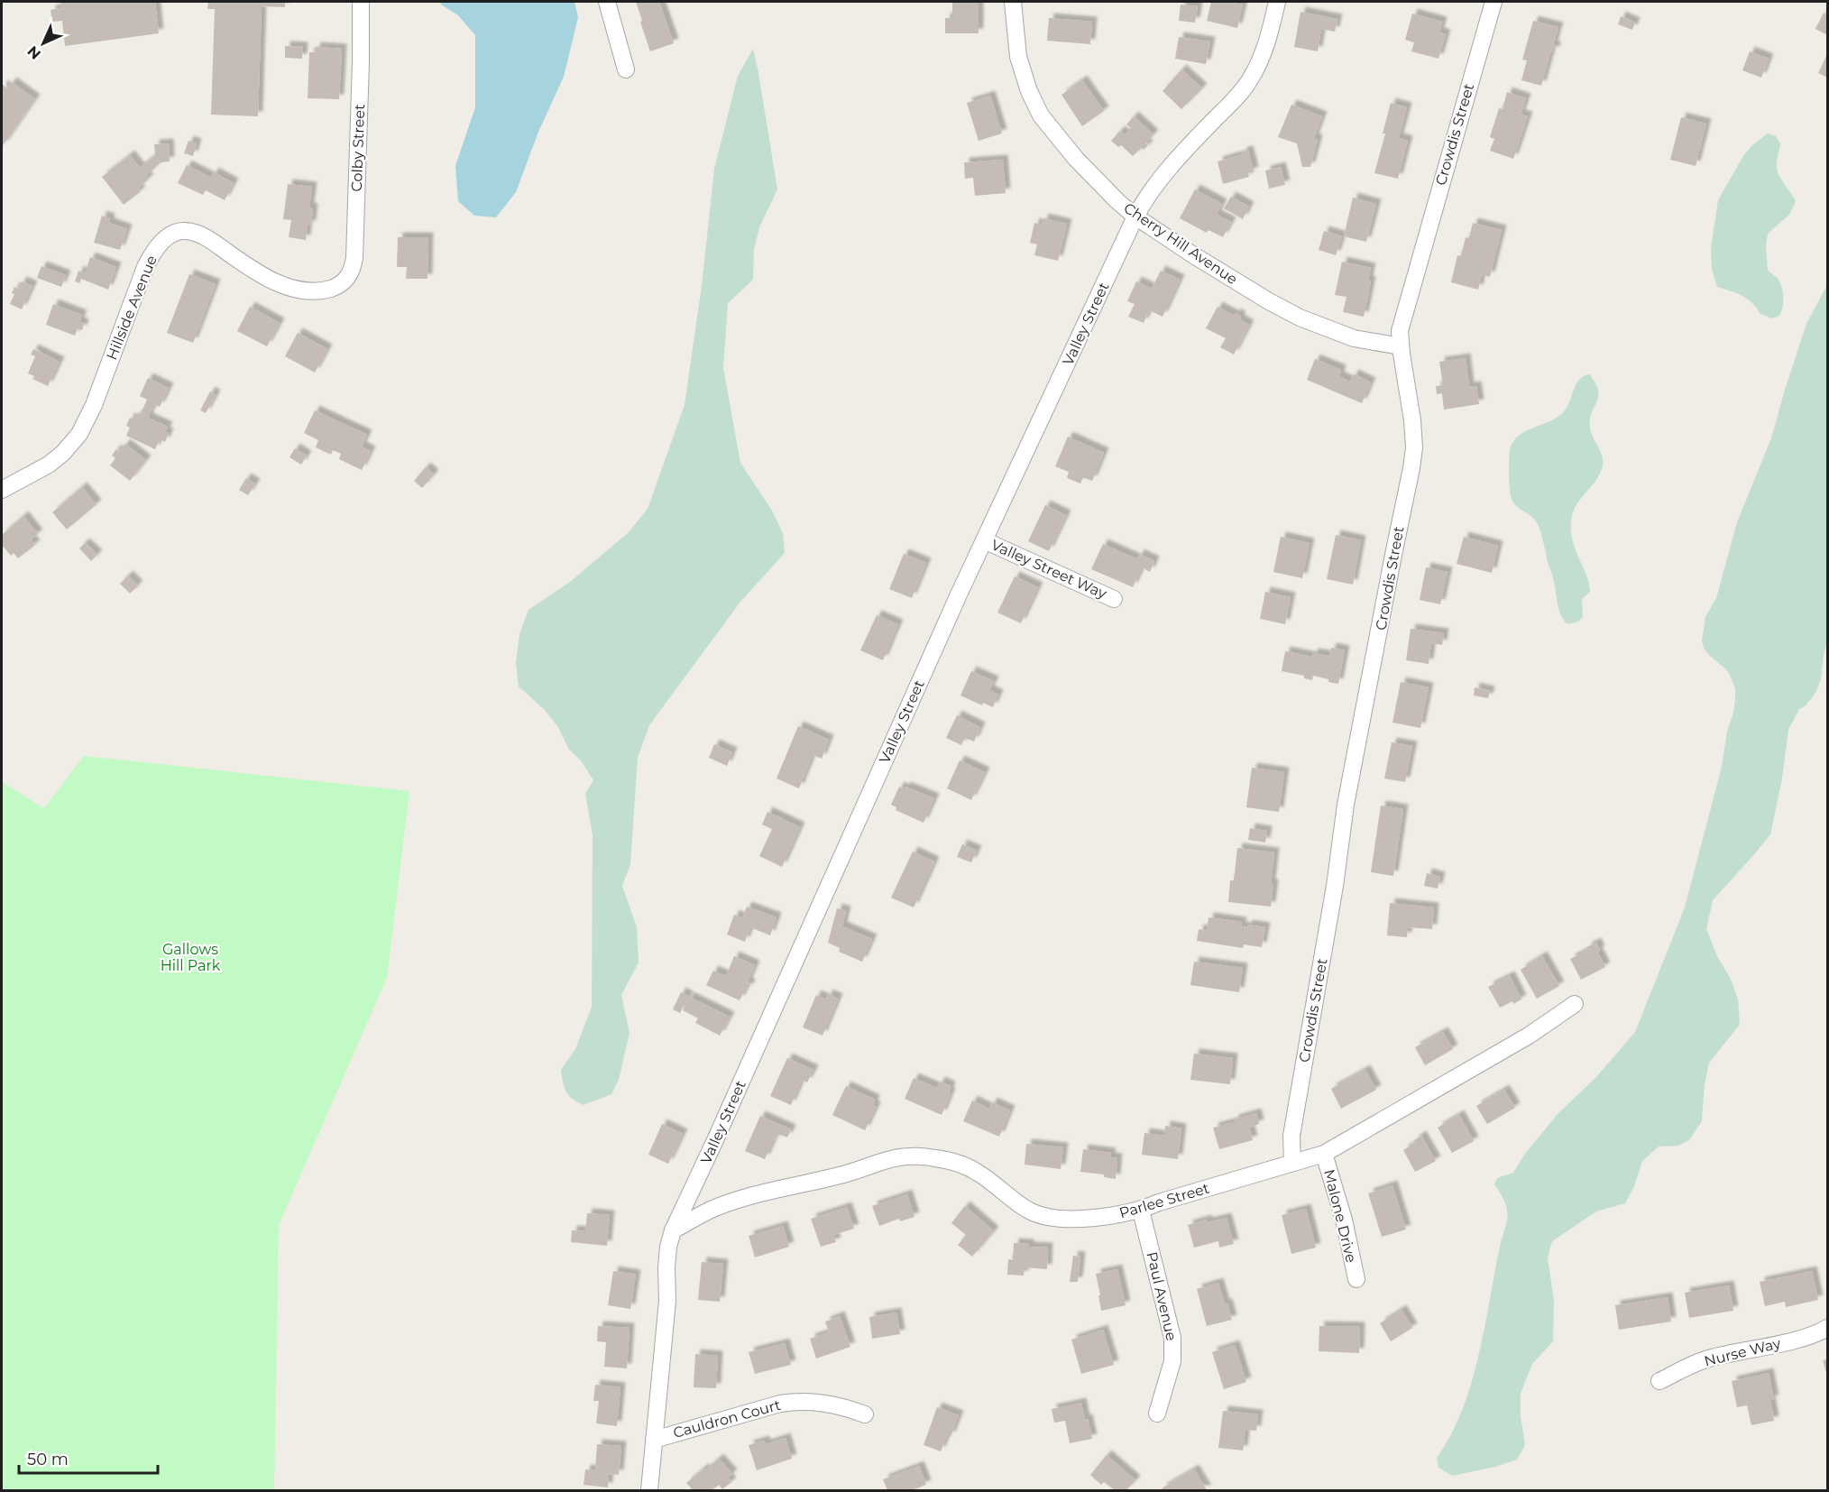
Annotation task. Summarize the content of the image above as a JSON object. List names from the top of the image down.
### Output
{
  "streets": {
    "street": [
      "Crowdis Street",
      "Colby Street",
      "Cherry Hill Avenue",
      "Hillside Avenue",
      "Valley Street",
      "Valley Street Way",
      "Parlee Street",
      "Malone Drive",
      "Paul Avenue",
      "Nurse Way",
      "Cauldron Court"
    ]
  },
  "crossings": [
    ["Crowdis Street", "Cherry Hill Avenue"],
    ["Crowdis Street", "Parlee Street"],
    ["Colby Street", "Hillside Avenue"],
    ["Cherry Hill Avenue", "Valley Street"],
    ["Valley Street", "Valley Street Way"],
    ["Valley Street", "Parlee Street"],
    ["Valley Street", "Cauldron Court"],
    ["Parlee Street", "Malone Drive"],
    ["Parlee Street", "Paul Avenue"]
  ],
  "parks": ["Gallows Hill Park"],
  "scale_bar": "50 m",
  "north": "bottom left"
}
